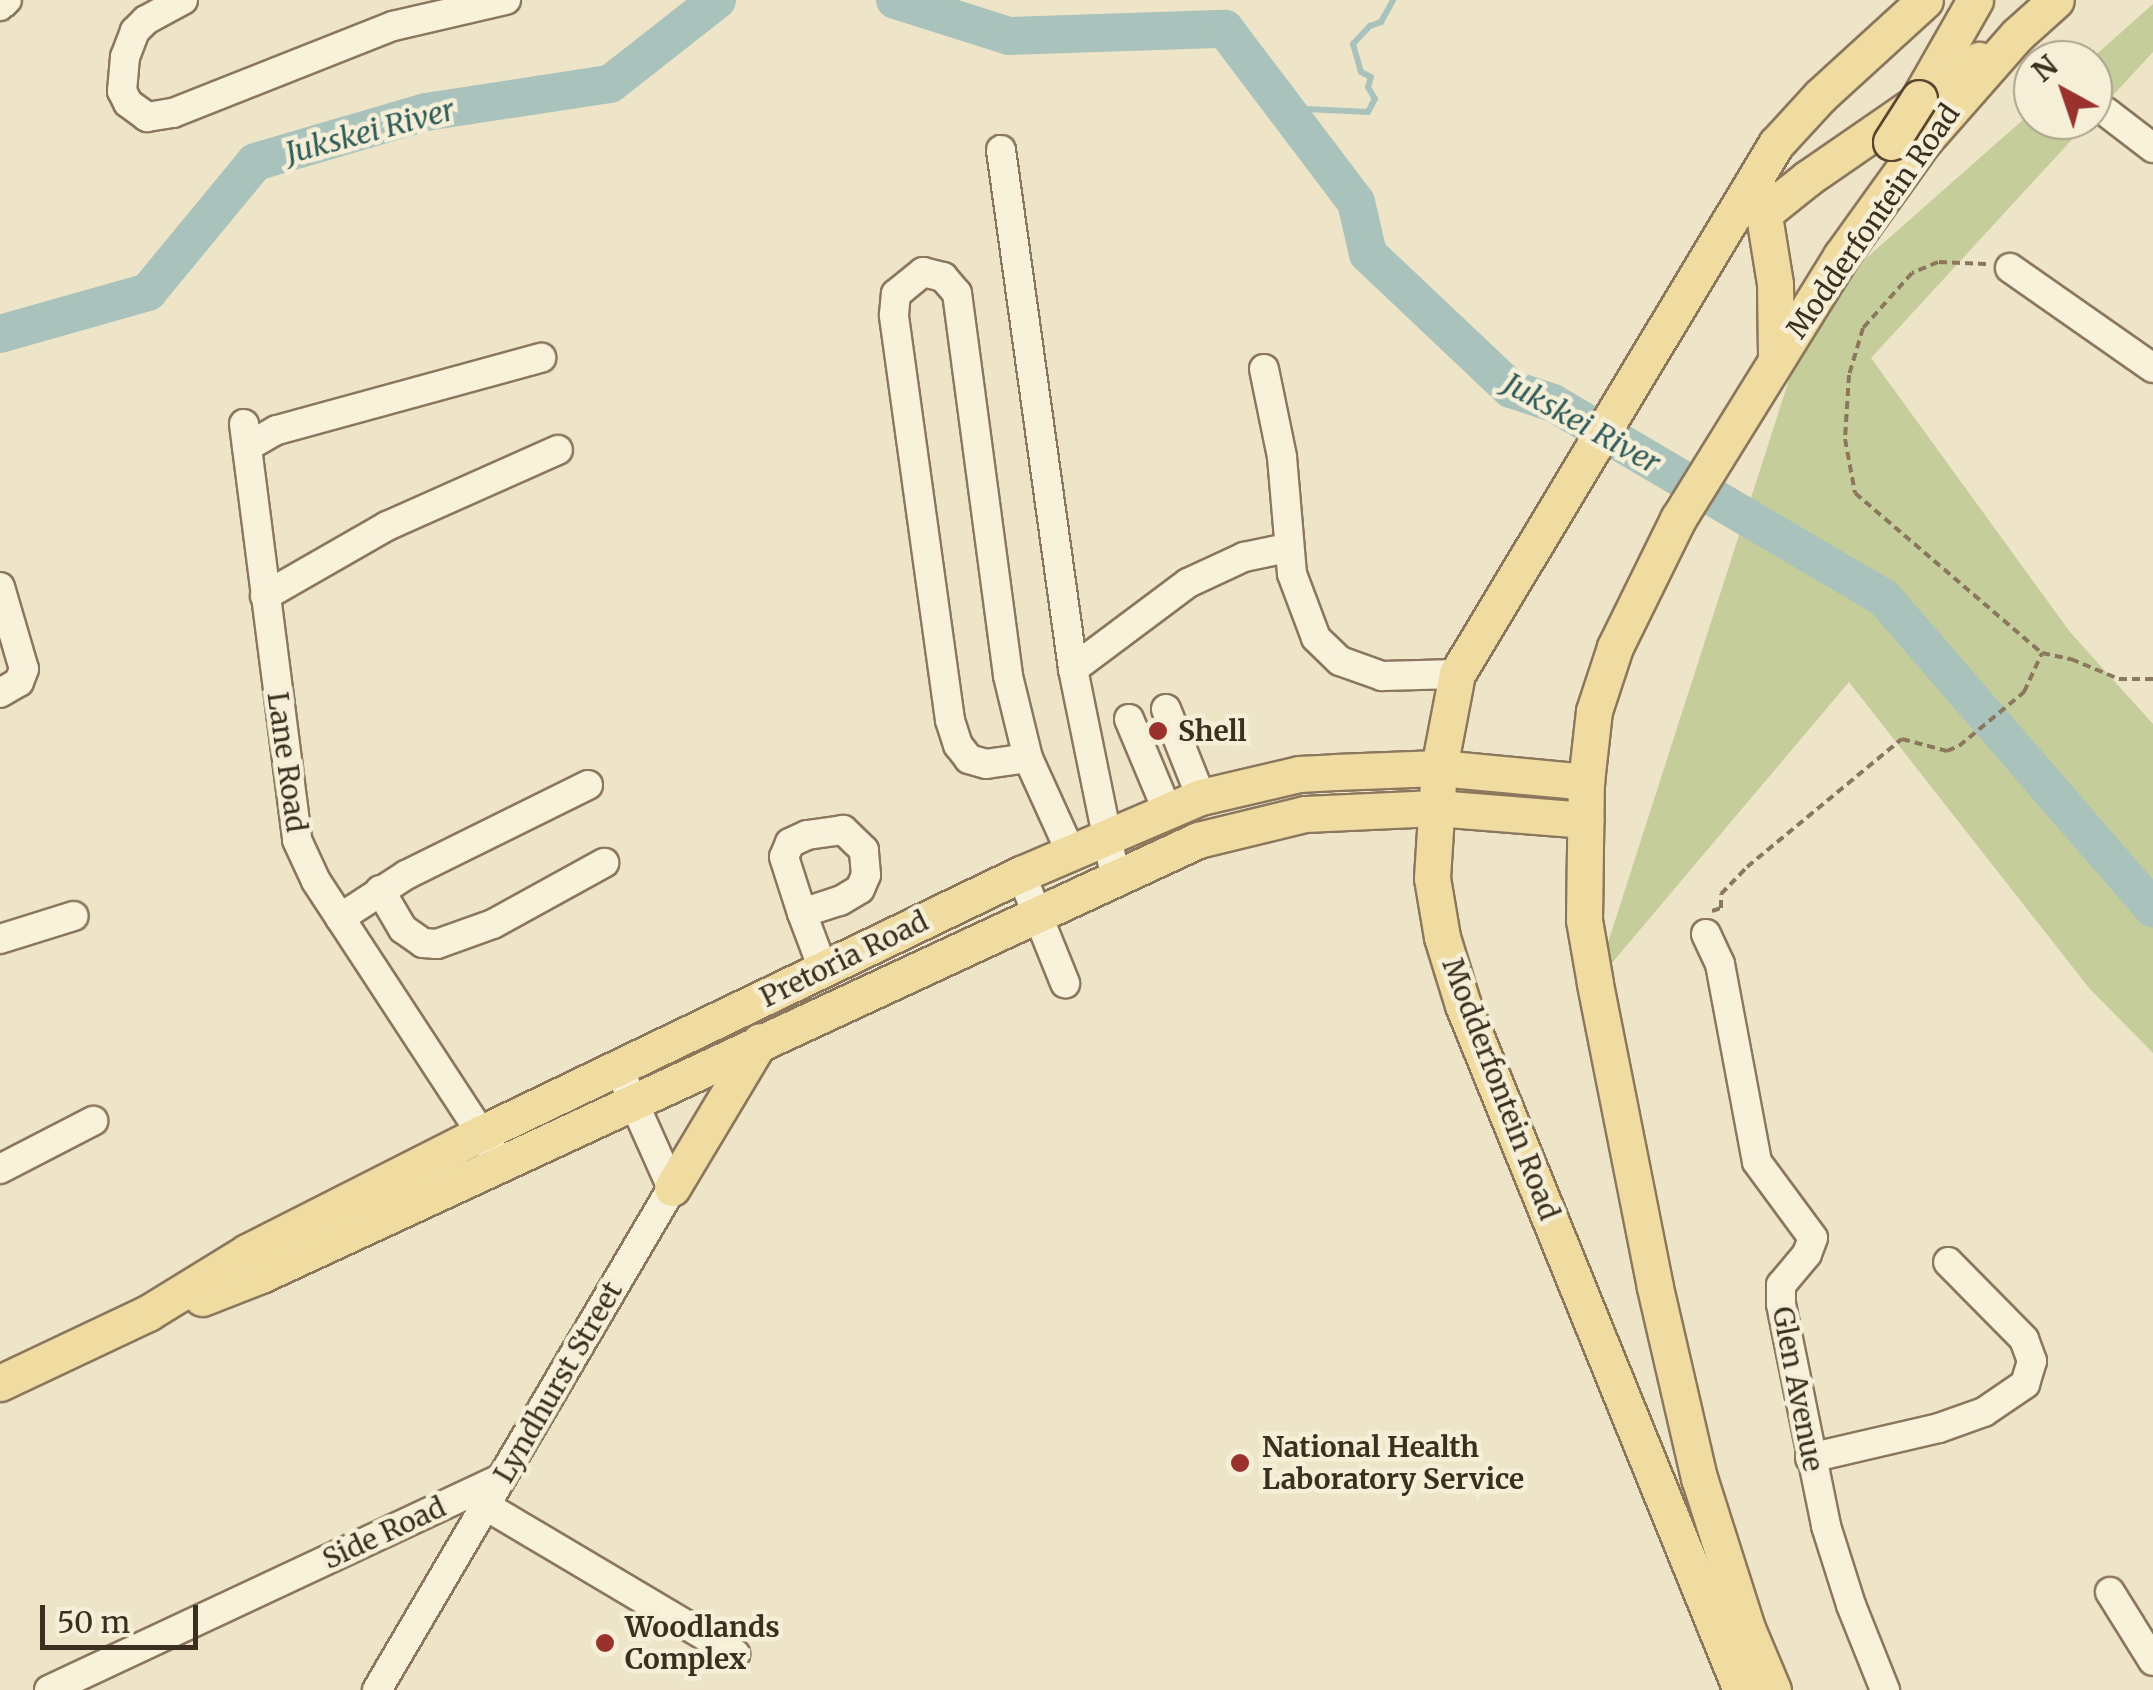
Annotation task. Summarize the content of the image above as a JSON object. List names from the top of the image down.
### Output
{
  "streets": {
    "main road": ["Modderfontein Road", "Pretoria Road"],
    "street": [
      "Lane Road",
      "Lyndhurst Street",
      "Glen Avenue",
      "Side Road"
    ]
  },
  "crossings": [
    ["Modderfontein Road", "Pretoria Road"],
    ["Lane Road", "Pretoria Road"],
    ["Lyndhurst Street", "Side Road"]
  ],
  "water": ["Jukskei River"],
  "places": ["Shell", "National Health Laboratory Service", "Woodlands Complex"],
  "scale_bar": "50 m",
  "north": "top left"
}
